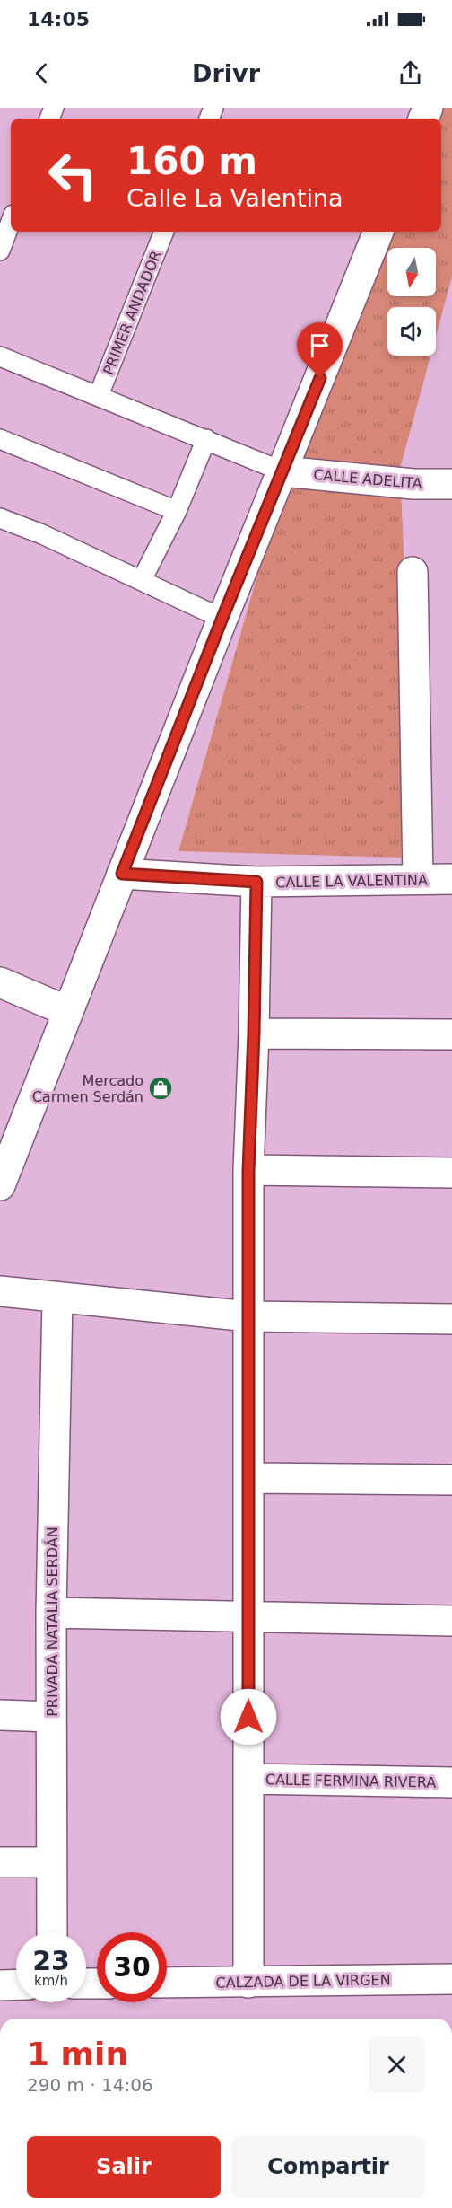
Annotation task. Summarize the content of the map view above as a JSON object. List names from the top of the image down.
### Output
{
  "streets": {
    "street": [
      "CALLE ADELITA",
      "CALLE LA VALENTINA",
      "PRIVADA NATALIA SERDÁN",
      "CALLE FERMINA RIVERA",
      "CALZADA DE LA VIRGEN"
    ],
    "lane": ["PRIMER ANDADOR"]
  },
  "places": {
    "shop": ["Mercado Carmen Serdán"]
  },
  "north": "bottom",
  "page": {
    "status": "14:05",
    "header": "Drivr",
    "turn": ["160 m", "Calle La Valentina"],
    "speed": "23 km/h",
    "limit": "30",
    "heading": ["1 min", "290 m · 14:06"],
    "buttons": ["Salir", "Compartir"]
  }
}
